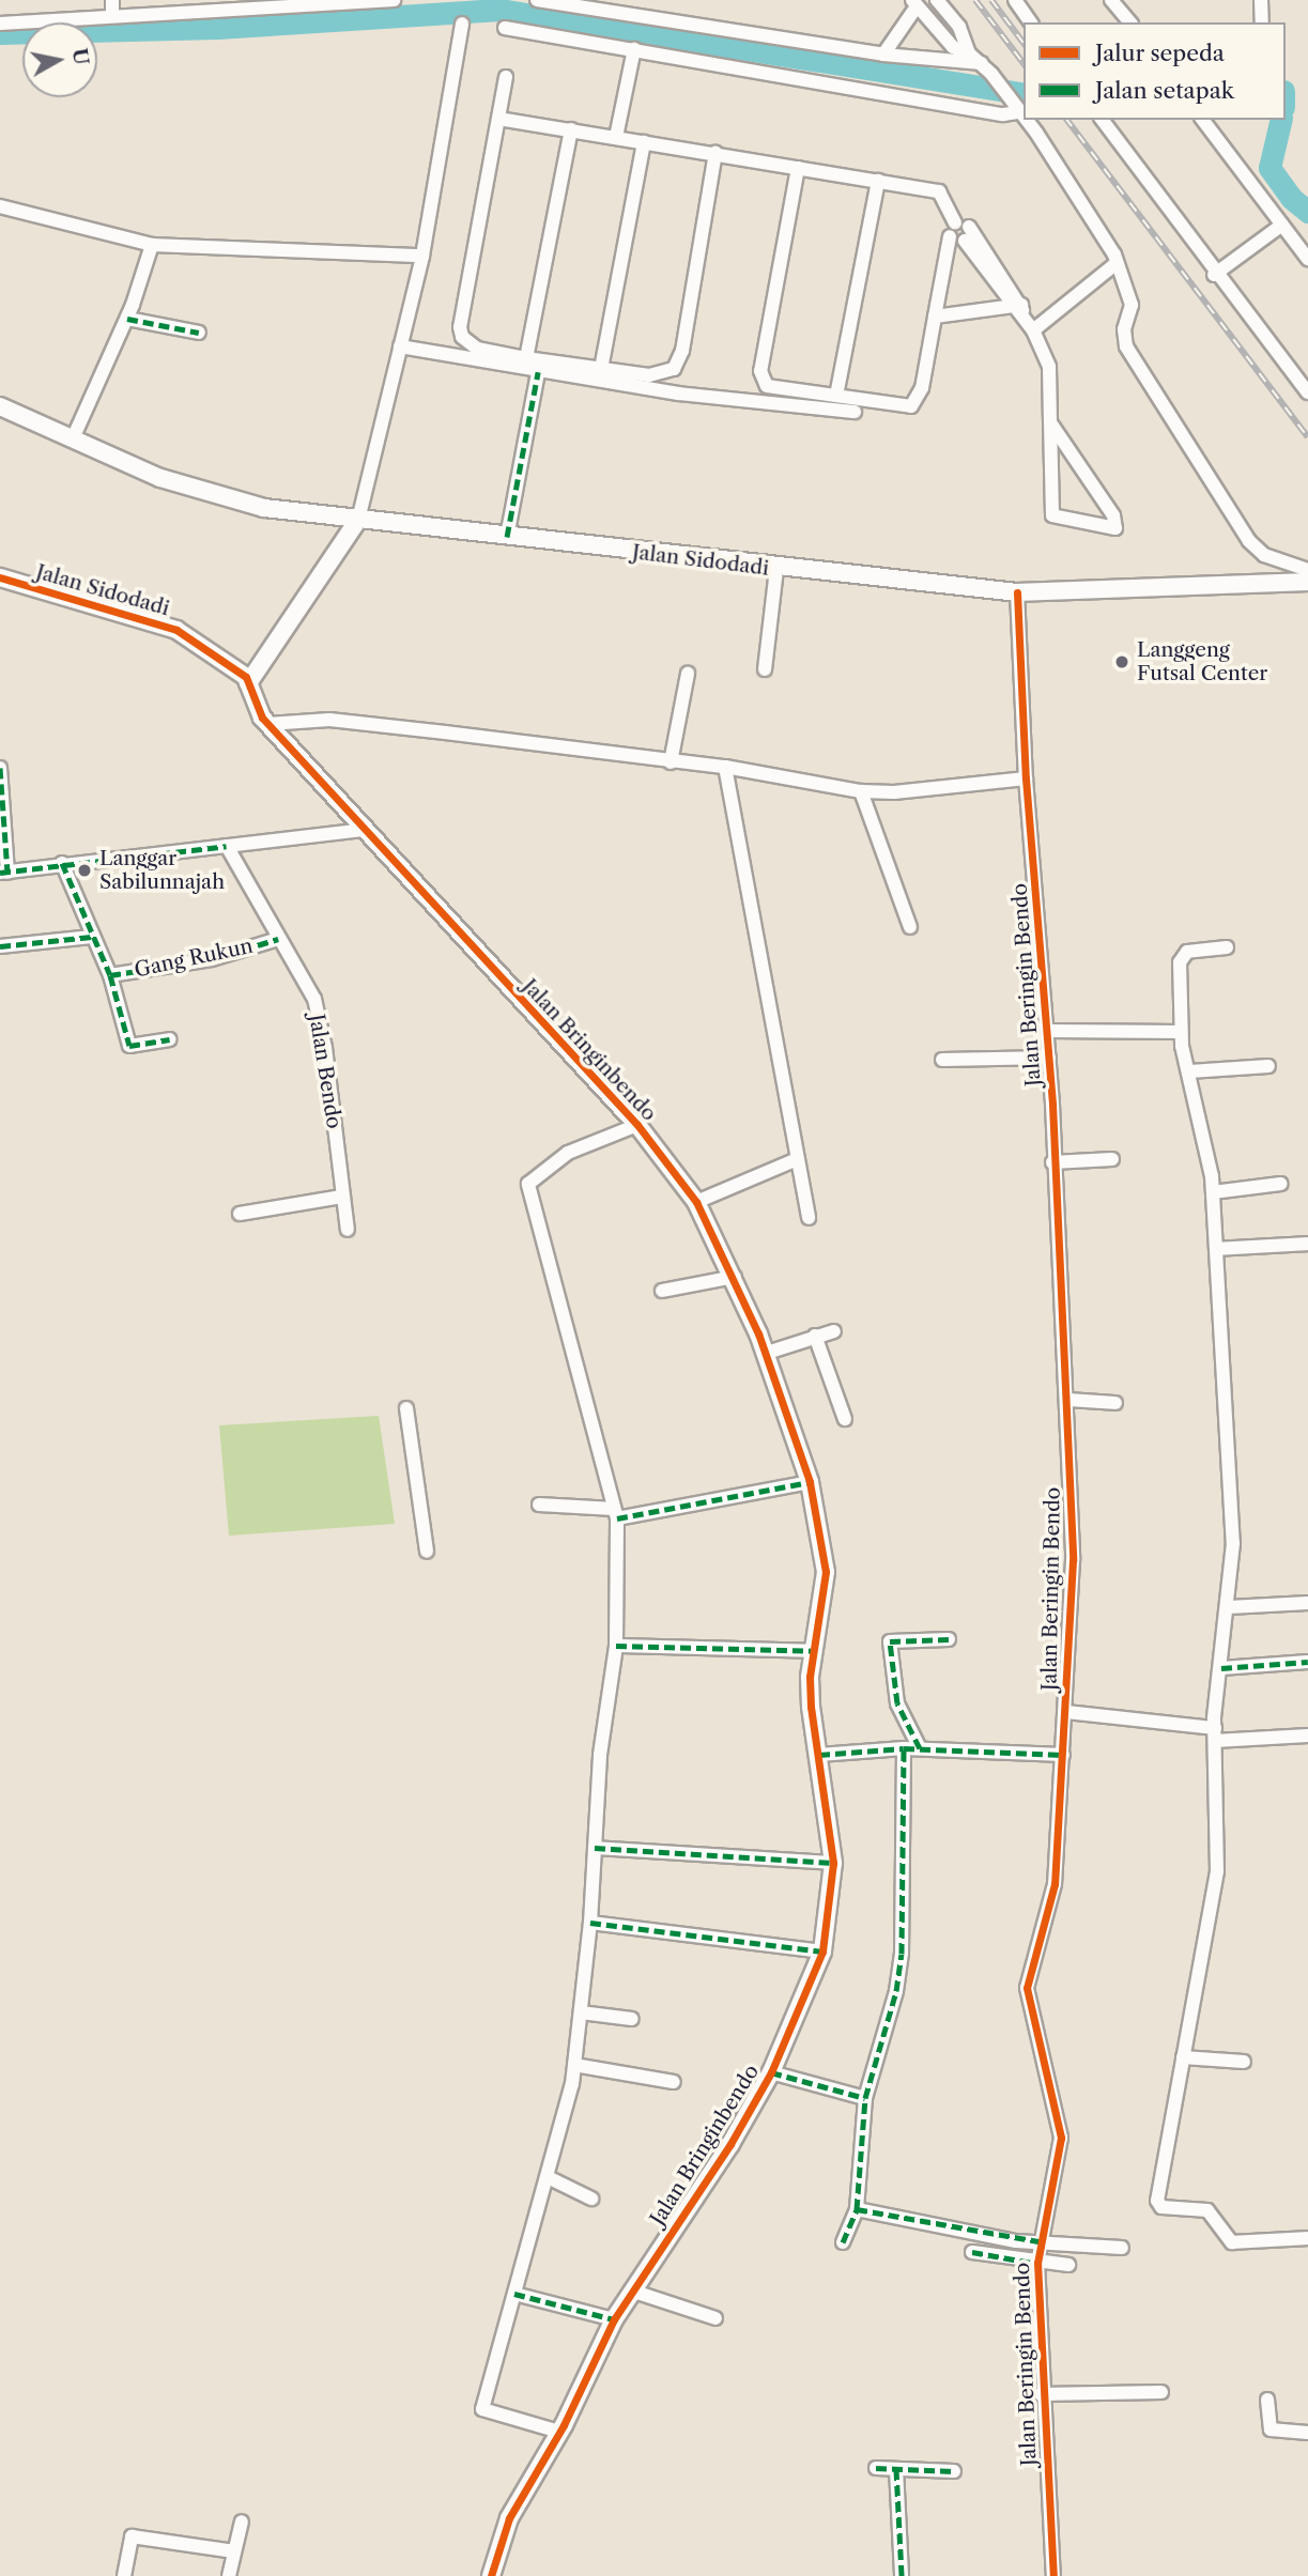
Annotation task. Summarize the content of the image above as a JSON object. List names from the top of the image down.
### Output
{
  "streets": {
    "street": [
      "Jalan Sidodadi",
      "Gang Rukun",
      "Jalan Beringin Bendo",
      "Jalan Bringinbendo",
      "Jalan Bendo"
    ]
  },
  "crossings": [
    ["Jalan Sidodadi", "Jalan Beringin Bendo"],
    ["Jalan Sidodadi", "Jalan Bringinbendo"],
    ["Gang Rukun", "Jalan Bendo"]
  ],
  "places": ["Langgeng Futsal Center", "Langgar Sabilunnajah"],
  "legend": ["Jalur sepeda", "Jalan setapak"],
  "north": "right"
}
